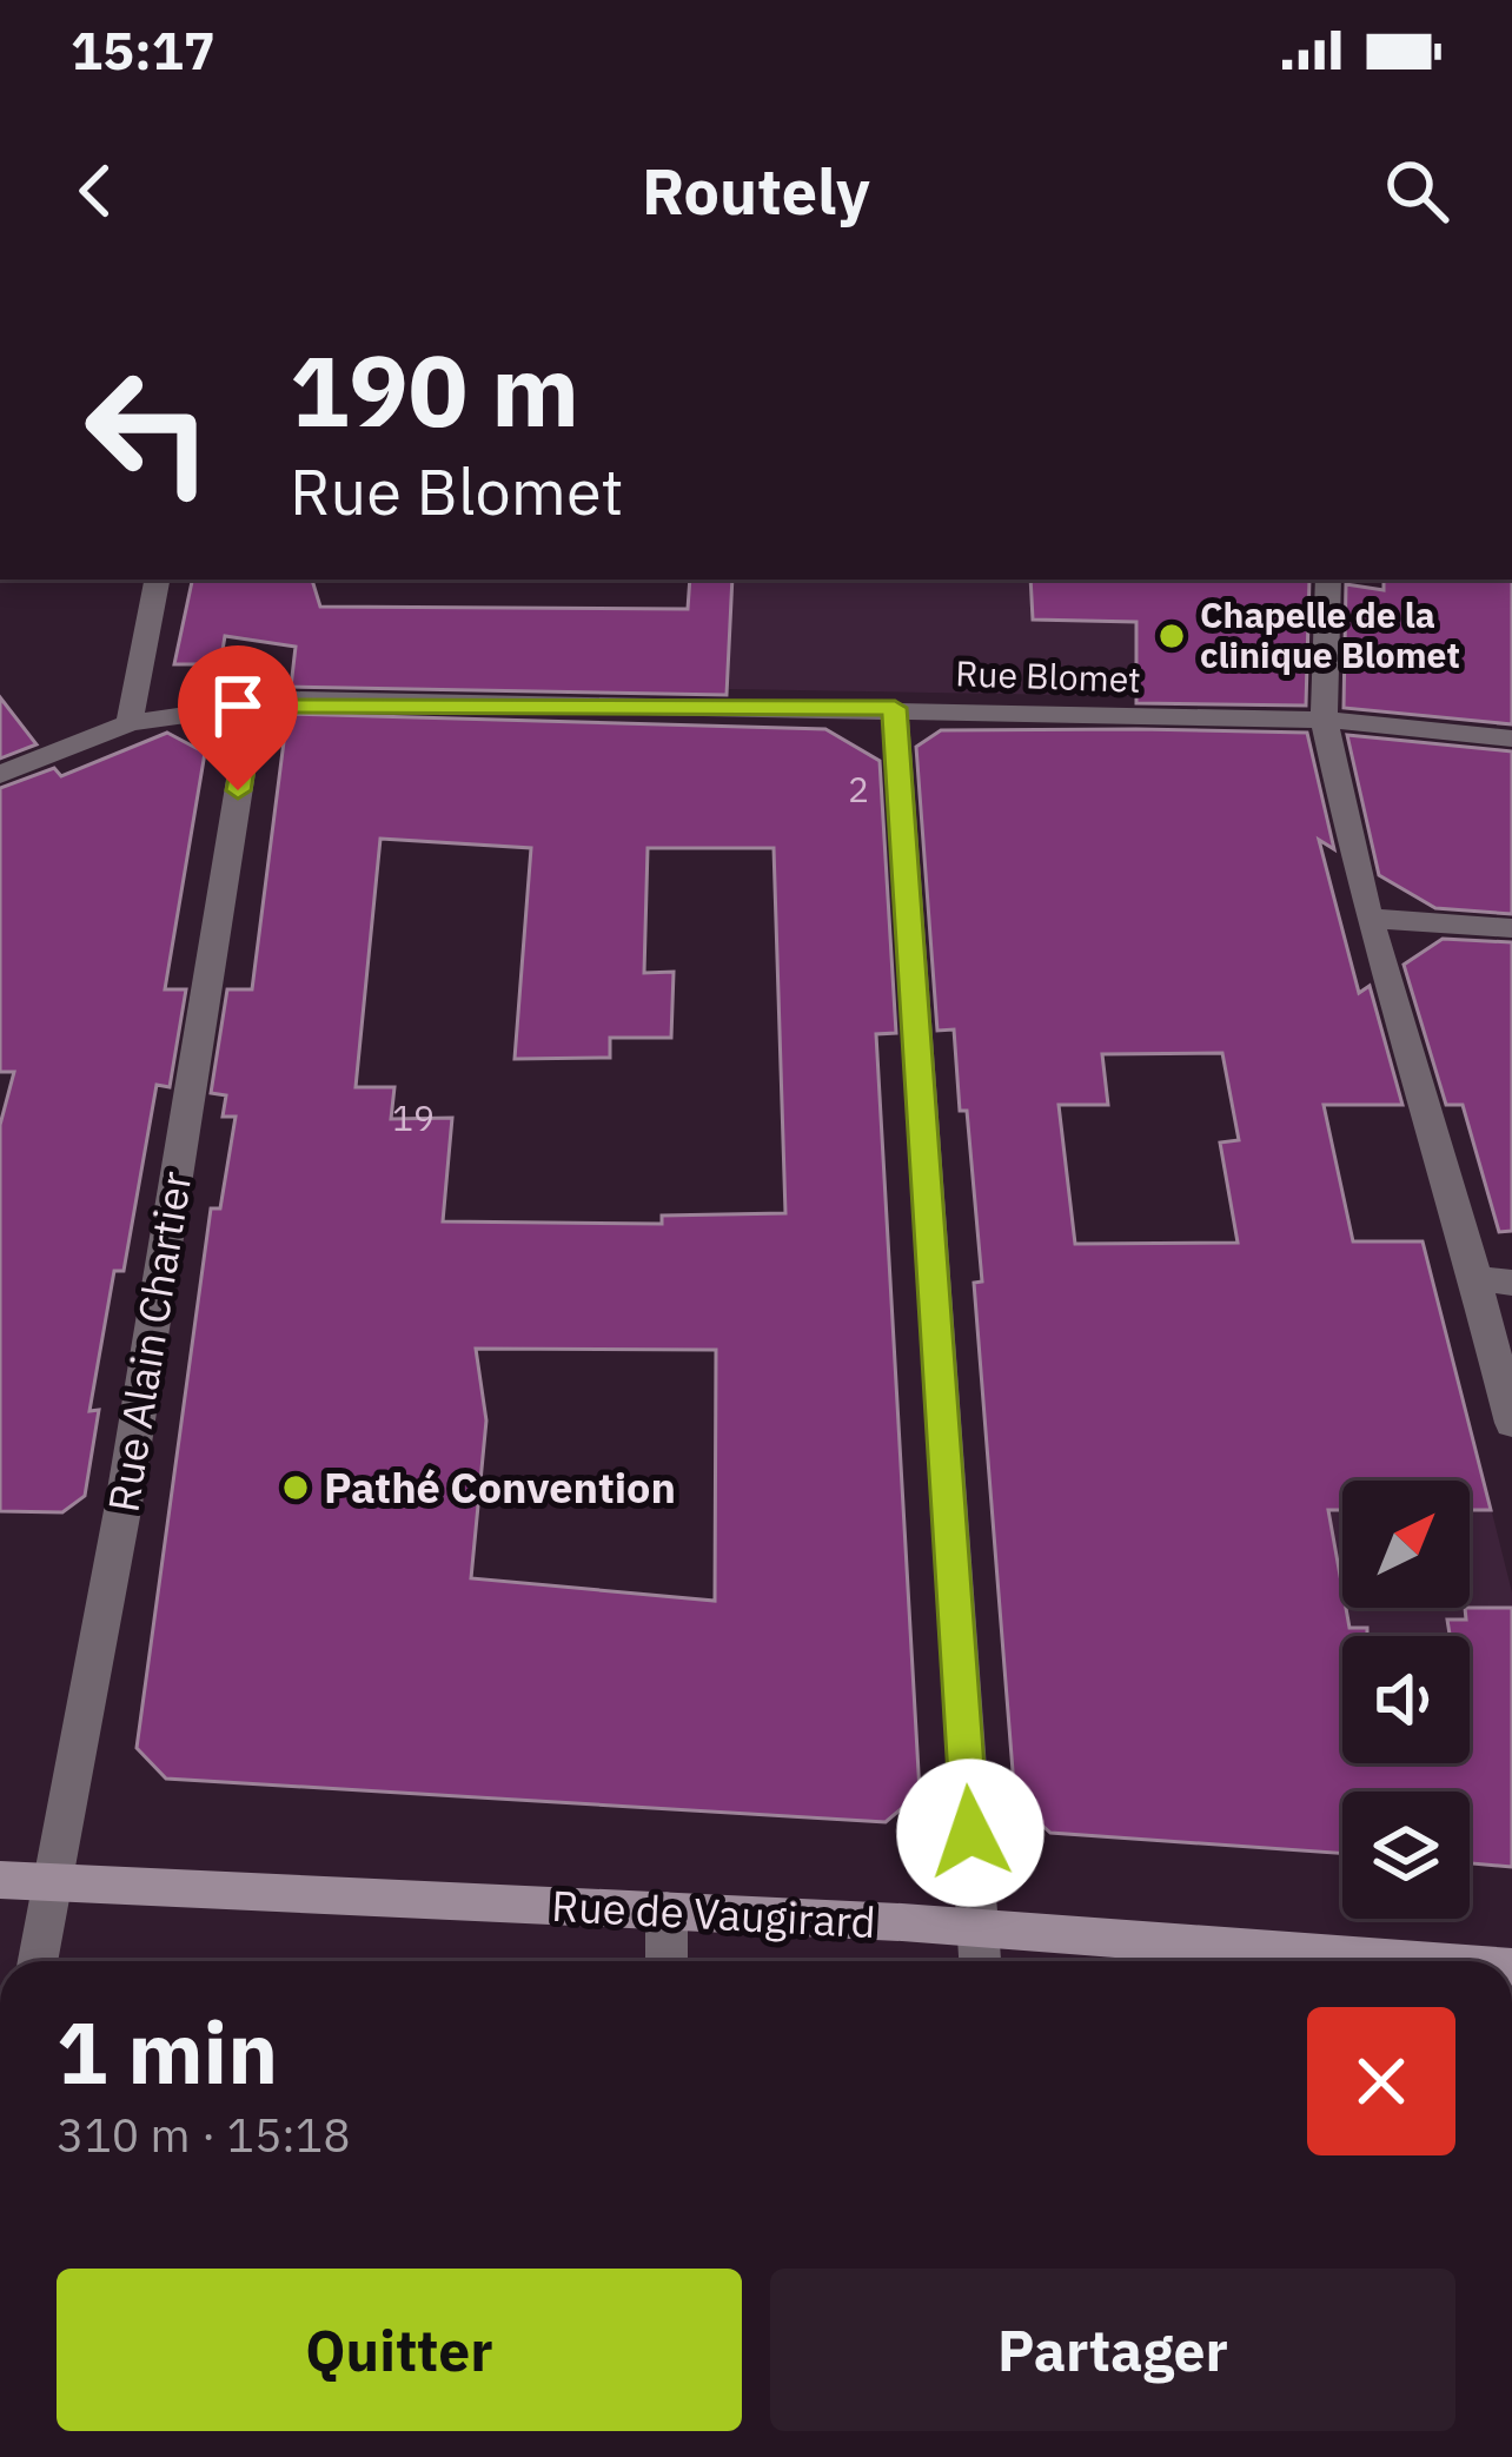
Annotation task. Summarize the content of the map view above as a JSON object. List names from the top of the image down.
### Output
{
  "streets": {
    "main road": ["Rue de Vaugirard"],
    "street": ["Rue Blomet", "Rue Alain Chartier"]
  },
  "crossings": [
    ["Rue Blomet", "Rue Alain Chartier"],
    ["Rue Alain Chartier", "Rue de Vaugirard"]
  ],
  "places": ["Chapelle de la clinique Blomet", "Pathé Convention"],
  "house_numbers": ["2", "19"],
  "north": "top right",
  "page": {
    "status": "15:17",
    "header": "Routely",
    "turn": ["190 m", "Rue Blomet"],
    "heading": ["1 min", "310 m · 15:18"],
    "buttons": ["Quitter", "Partager"]
  }
}
